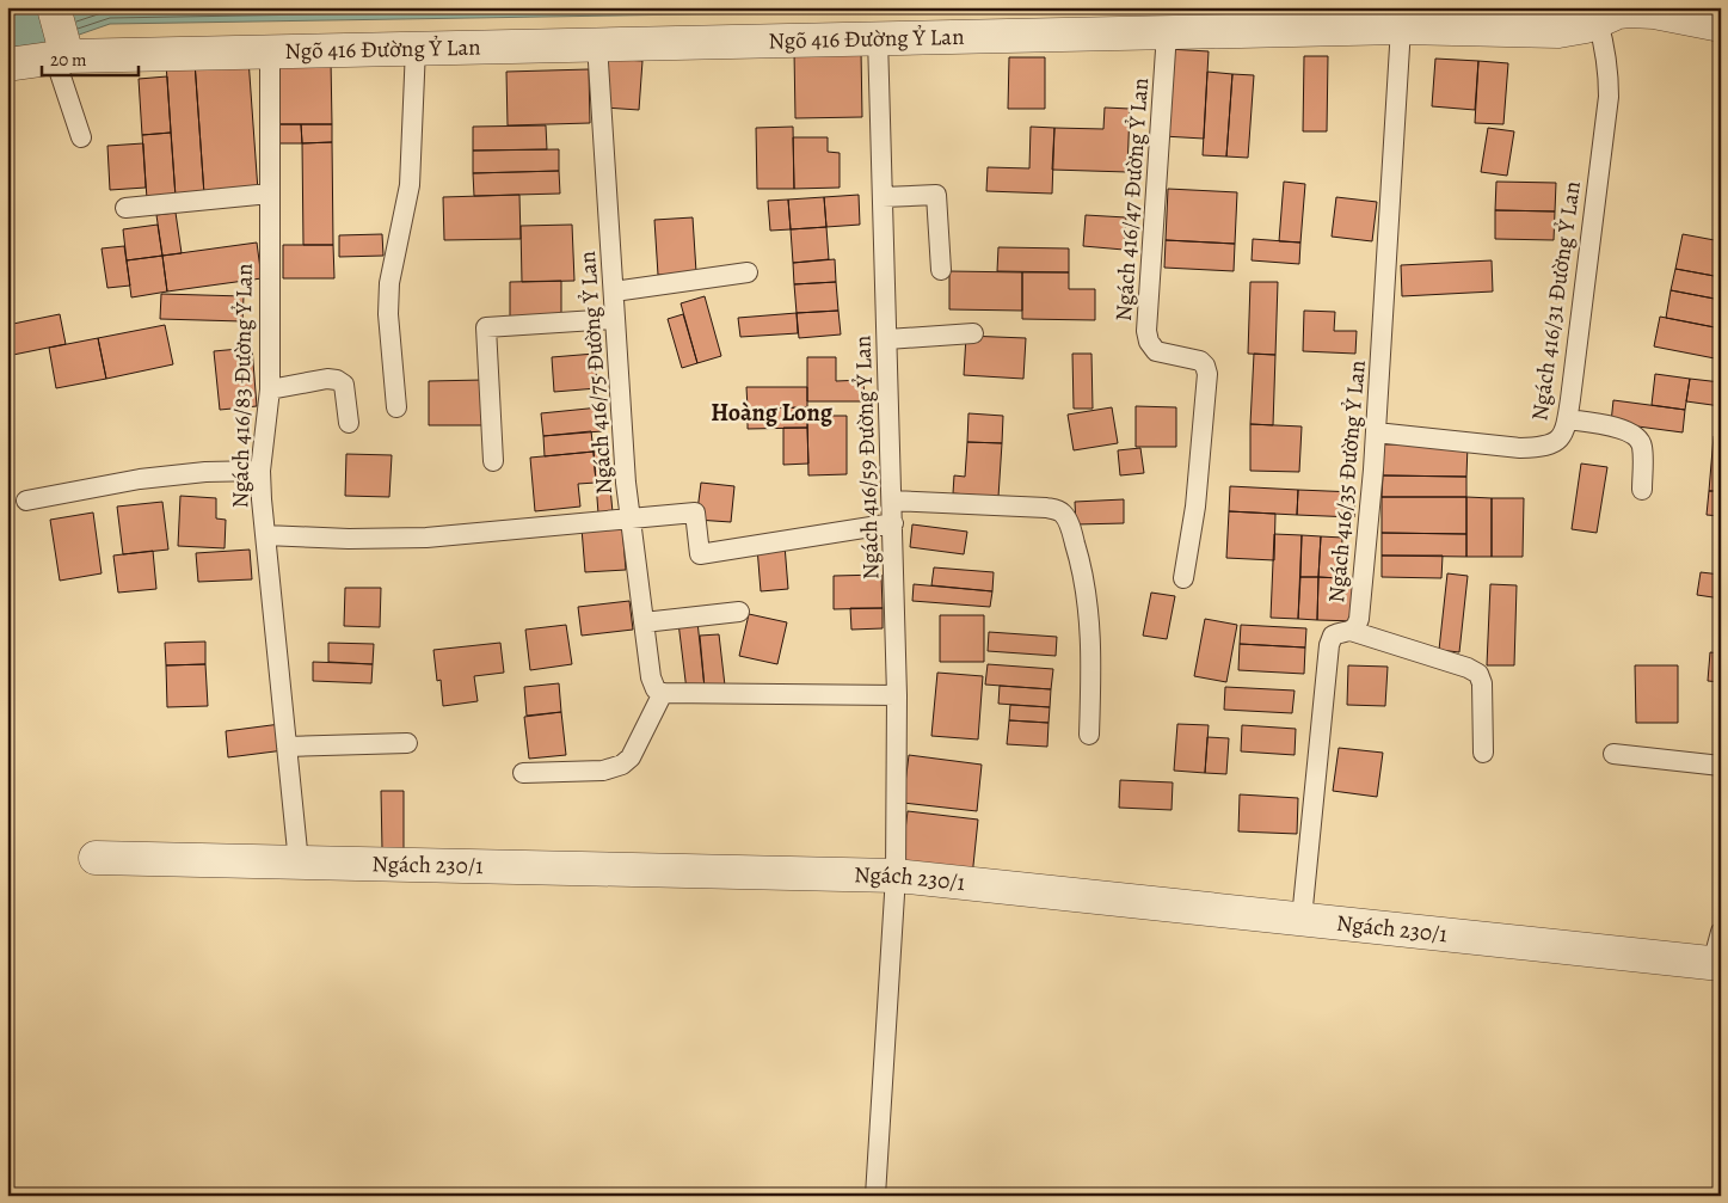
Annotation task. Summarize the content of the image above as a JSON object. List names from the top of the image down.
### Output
{
  "streets": {
    "street": ["Ngõ 416 Đường Ỷ Lan", "Ngách 230/1"],
    "lane": [
      "Ngách 416/47 Đường Ỷ Lan",
      "Ngách 416/31 Đường Ỷ Lan",
      "Ngách 416/75 Đường Ỷ Lan",
      "Ngách 416/83 Đường Ỷ Lan",
      "Ngách 416/59 Đường Ỷ Lan",
      "Ngách 416/35 Đường Ỷ Lan"
    ]
  },
  "crossings": [
    ["Ngõ 416 Đường Ỷ Lan", "Ngách 416/47 Đường Ỷ Lan"],
    ["Ngõ 416 Đường Ỷ Lan", "Ngách 416/31 Đường Ỷ Lan"],
    ["Ngõ 416 Đường Ỷ Lan", "Ngách 416/75 Đường Ỷ Lan"],
    ["Ngõ 416 Đường Ỷ Lan", "Ngách 416/83 Đường Ỷ Lan"],
    ["Ngõ 416 Đường Ỷ Lan", "Ngách 416/59 Đường Ỷ Lan"],
    ["Ngõ 416 Đường Ỷ Lan", "Ngách 416/35 Đường Ỷ Lan"],
    ["Ngách 416/31 Đường Ỷ Lan", "Ngách 416/35 Đường Ỷ Lan"],
    ["Ngách 416/83 Đường Ỷ Lan", "Ngách 230/1"],
    ["Ngách 416/59 Đường Ỷ Lan", "Ngách 230/1"],
    ["Ngách 416/35 Đường Ỷ Lan", "Ngách 230/1"]
  ],
  "districts": ["Hoàng Long"],
  "scale_bar": "20 m"
}
